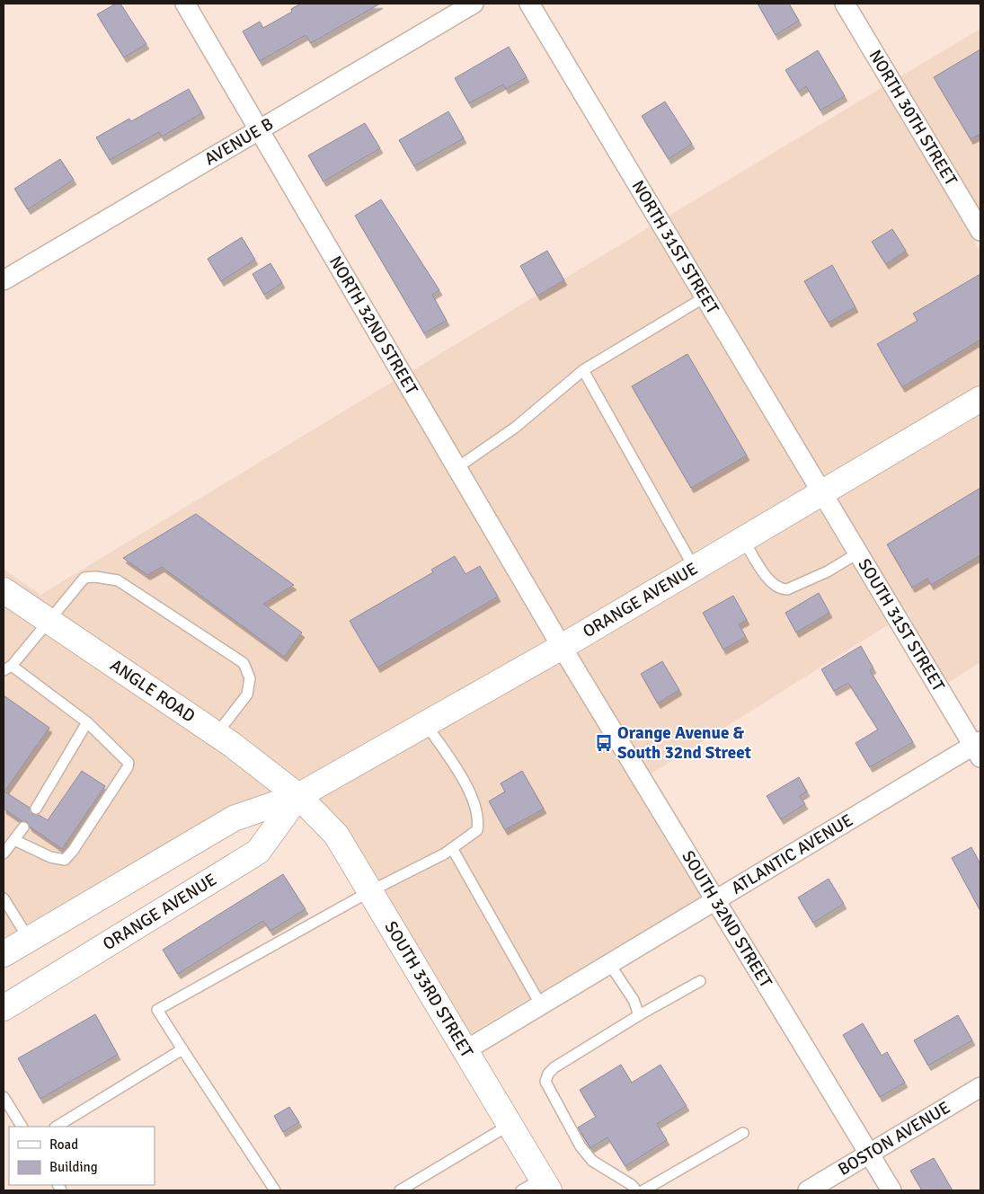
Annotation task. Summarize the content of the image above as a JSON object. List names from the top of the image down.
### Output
{
  "streets": {
    "main road": ["ORANGE AVENUE", "ANGLE ROAD", "SOUTH 33RD STREET"],
    "street": [
      "NORTH 30TH STREET",
      "AVENUE B",
      "NORTH 31ST STREET",
      "NORTH 32ND STREET",
      "SOUTH 31ST STREET",
      "ATLANTIC AVENUE",
      "SOUTH 32ND STREET",
      "BOSTON AVENUE"
    ]
  },
  "crossings": [
    ["AVENUE B", "NORTH 32ND STREET"],
    ["NORTH 31ST STREET", "ORANGE AVENUE"],
    ["NORTH 31ST STREET", "SOUTH 31ST STREET"],
    ["NORTH 32ND STREET", "ORANGE AVENUE"],
    ["NORTH 32ND STREET", "SOUTH 32ND STREET"],
    ["ORANGE AVENUE", "SOUTH 31ST STREET"],
    ["ORANGE AVENUE", "ANGLE ROAD"],
    ["ORANGE AVENUE", "SOUTH 32ND STREET"],
    ["ORANGE AVENUE", "SOUTH 33RD STREET"],
    ["SOUTH 31ST STREET", "ATLANTIC AVENUE"],
    ["ANGLE ROAD", "SOUTH 33RD STREET"],
    ["ATLANTIC AVENUE", "SOUTH 32ND STREET"],
    ["ATLANTIC AVENUE", "SOUTH 33RD STREET"],
    ["SOUTH 32ND STREET", "BOSTON AVENUE"]
  ],
  "places": {
    "bus stop": ["Orange Avenue & South 32nd Street"]
  },
  "legend": ["Road", "Building"]
}
